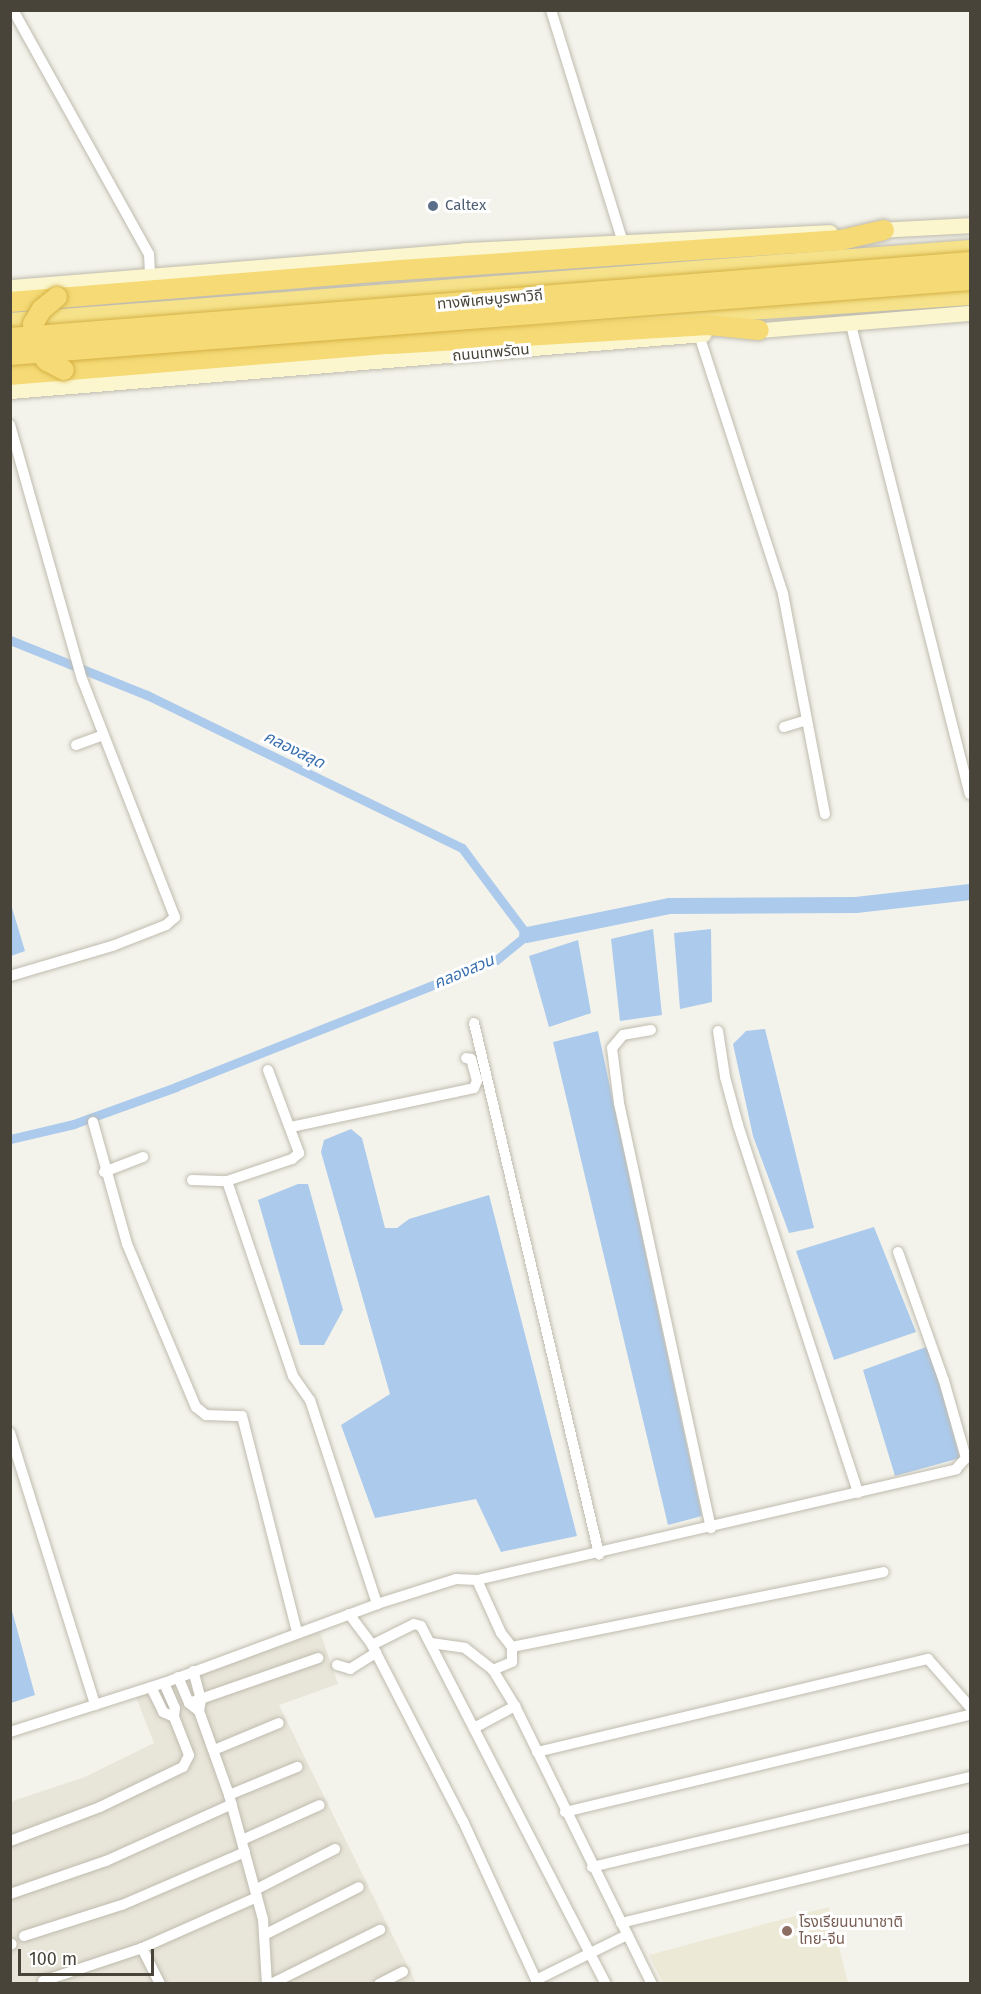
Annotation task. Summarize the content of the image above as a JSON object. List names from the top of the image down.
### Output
{
  "streets": {
    "highway": ["ทางพิเศษบูรพาวิถี", "ถนนเทพรัตน"]
  },
  "water": ["คลองสลุด", "คลองสวน"],
  "places": ["Caltex", "โรงเรียนนานาชาติ ไทย-จีน"],
  "scale_bar": "100 m"
}
